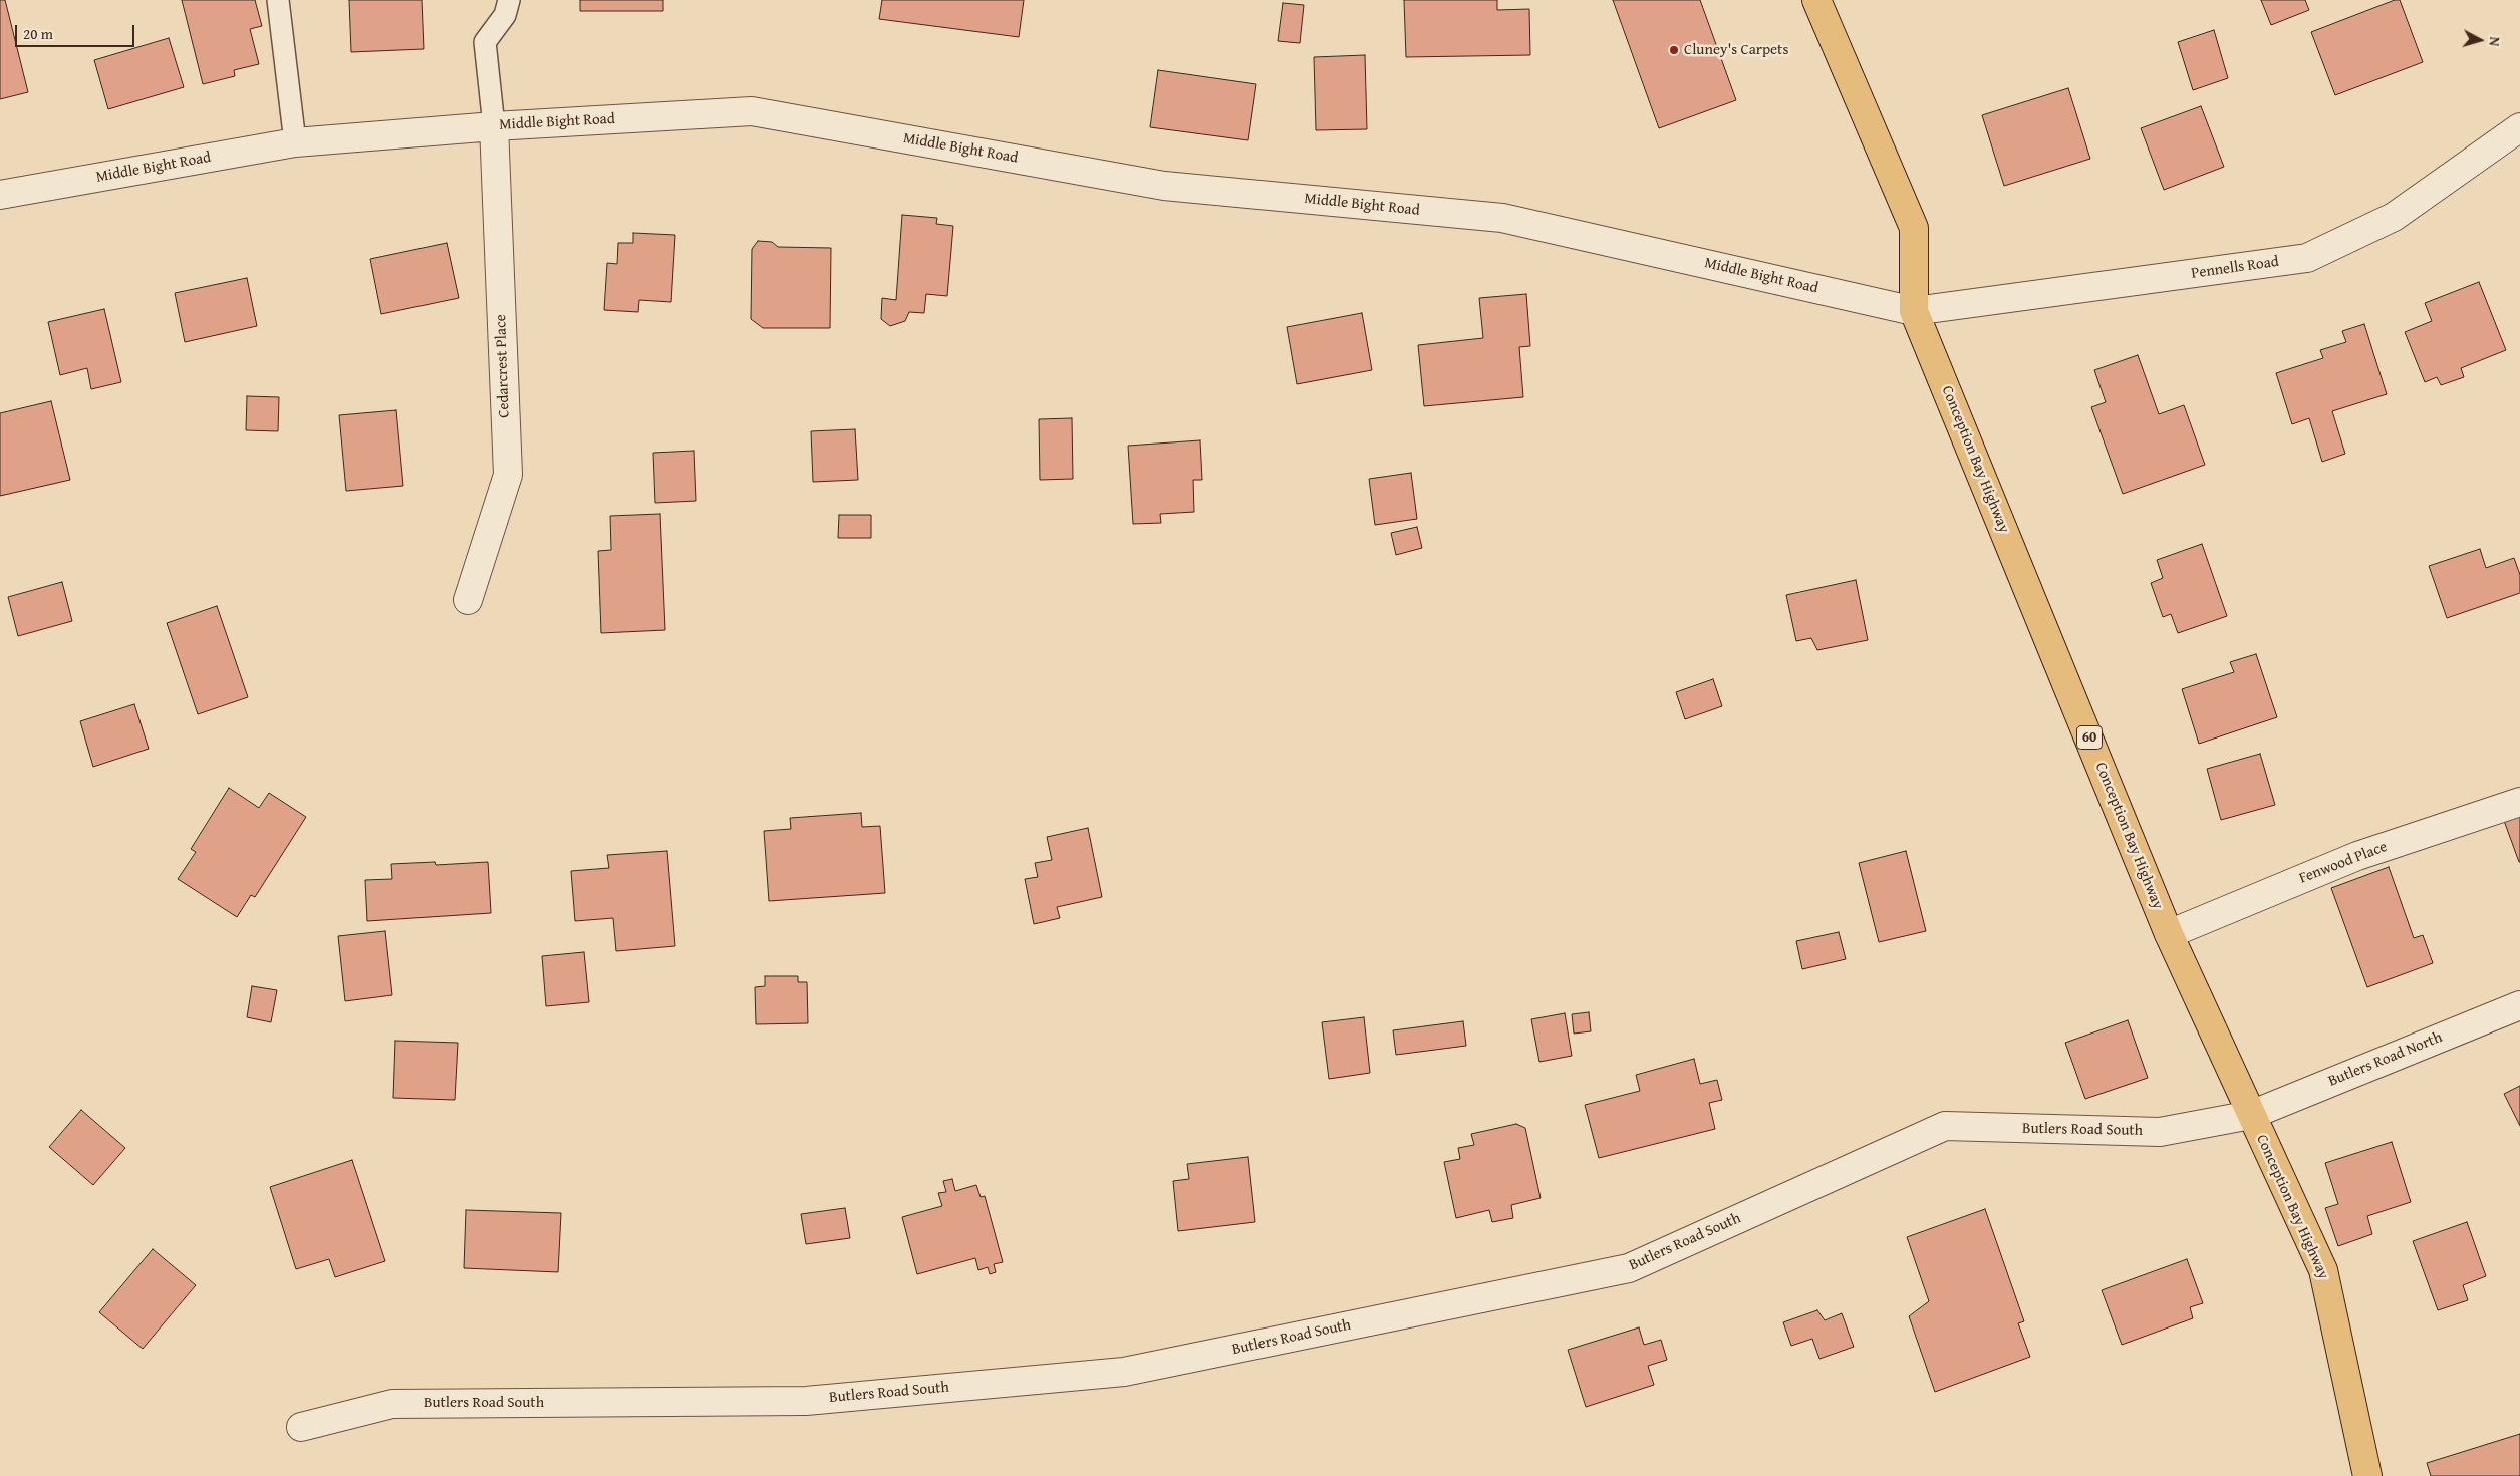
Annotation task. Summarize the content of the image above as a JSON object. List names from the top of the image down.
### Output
{
  "streets": {
    "main road": ["Conception Bay Highway", "60"],
    "street": [
      "Middle Bight Road",
      "Pennells Road",
      "Cedarcrest Place",
      "Fenwood Place",
      "Butlers Road North",
      "Butlers Road South"
    ]
  },
  "crossings": [
    ["Middle Bight Road", "Pennells Road"],
    ["Middle Bight Road", "Cedarcrest Place"],
    ["Middle Bight Road", "Conception Bay Highway"],
    ["Pennells Road", "Conception Bay Highway"],
    ["Conception Bay Highway", "Fenwood Place"],
    ["Conception Bay Highway", "Butlers Road North"],
    ["Conception Bay Highway", "Butlers Road South"],
    ["Butlers Road North", "Butlers Road South"]
  ],
  "places": ["Cluney's Carpets"],
  "scale_bar": "20 m",
  "north": "right"
}
